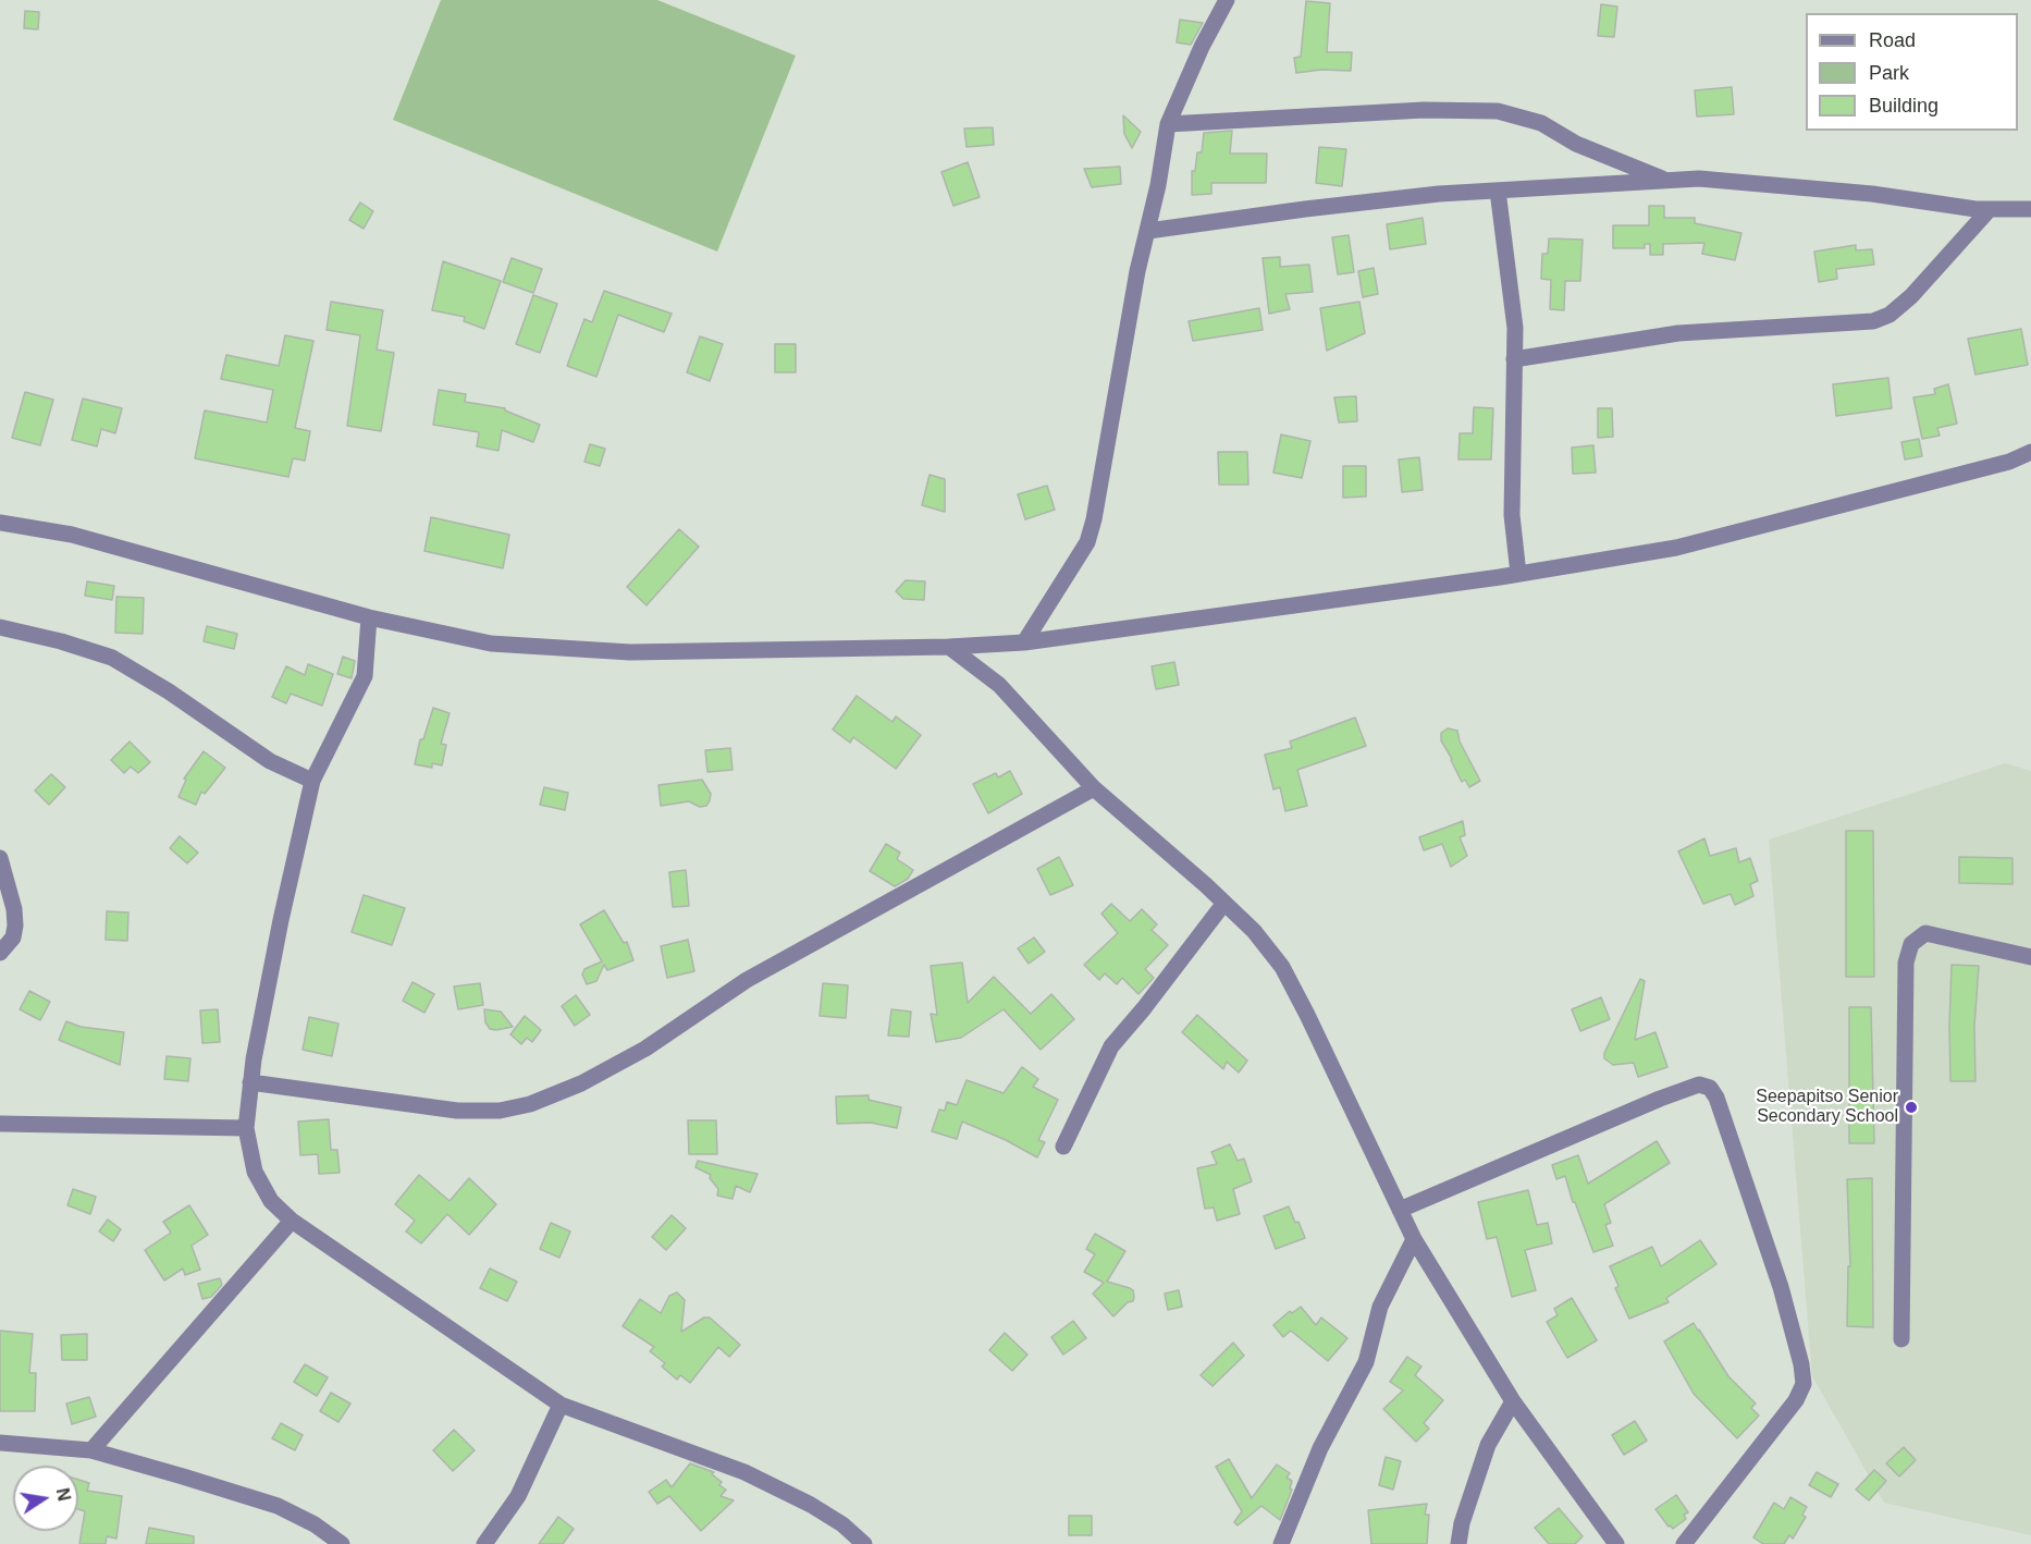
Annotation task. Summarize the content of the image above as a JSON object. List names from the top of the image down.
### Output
{
  "places": ["Seepapitso Senior Secondary School"],
  "legend": ["Road", "Park", "Building"],
  "north": "right"
}
